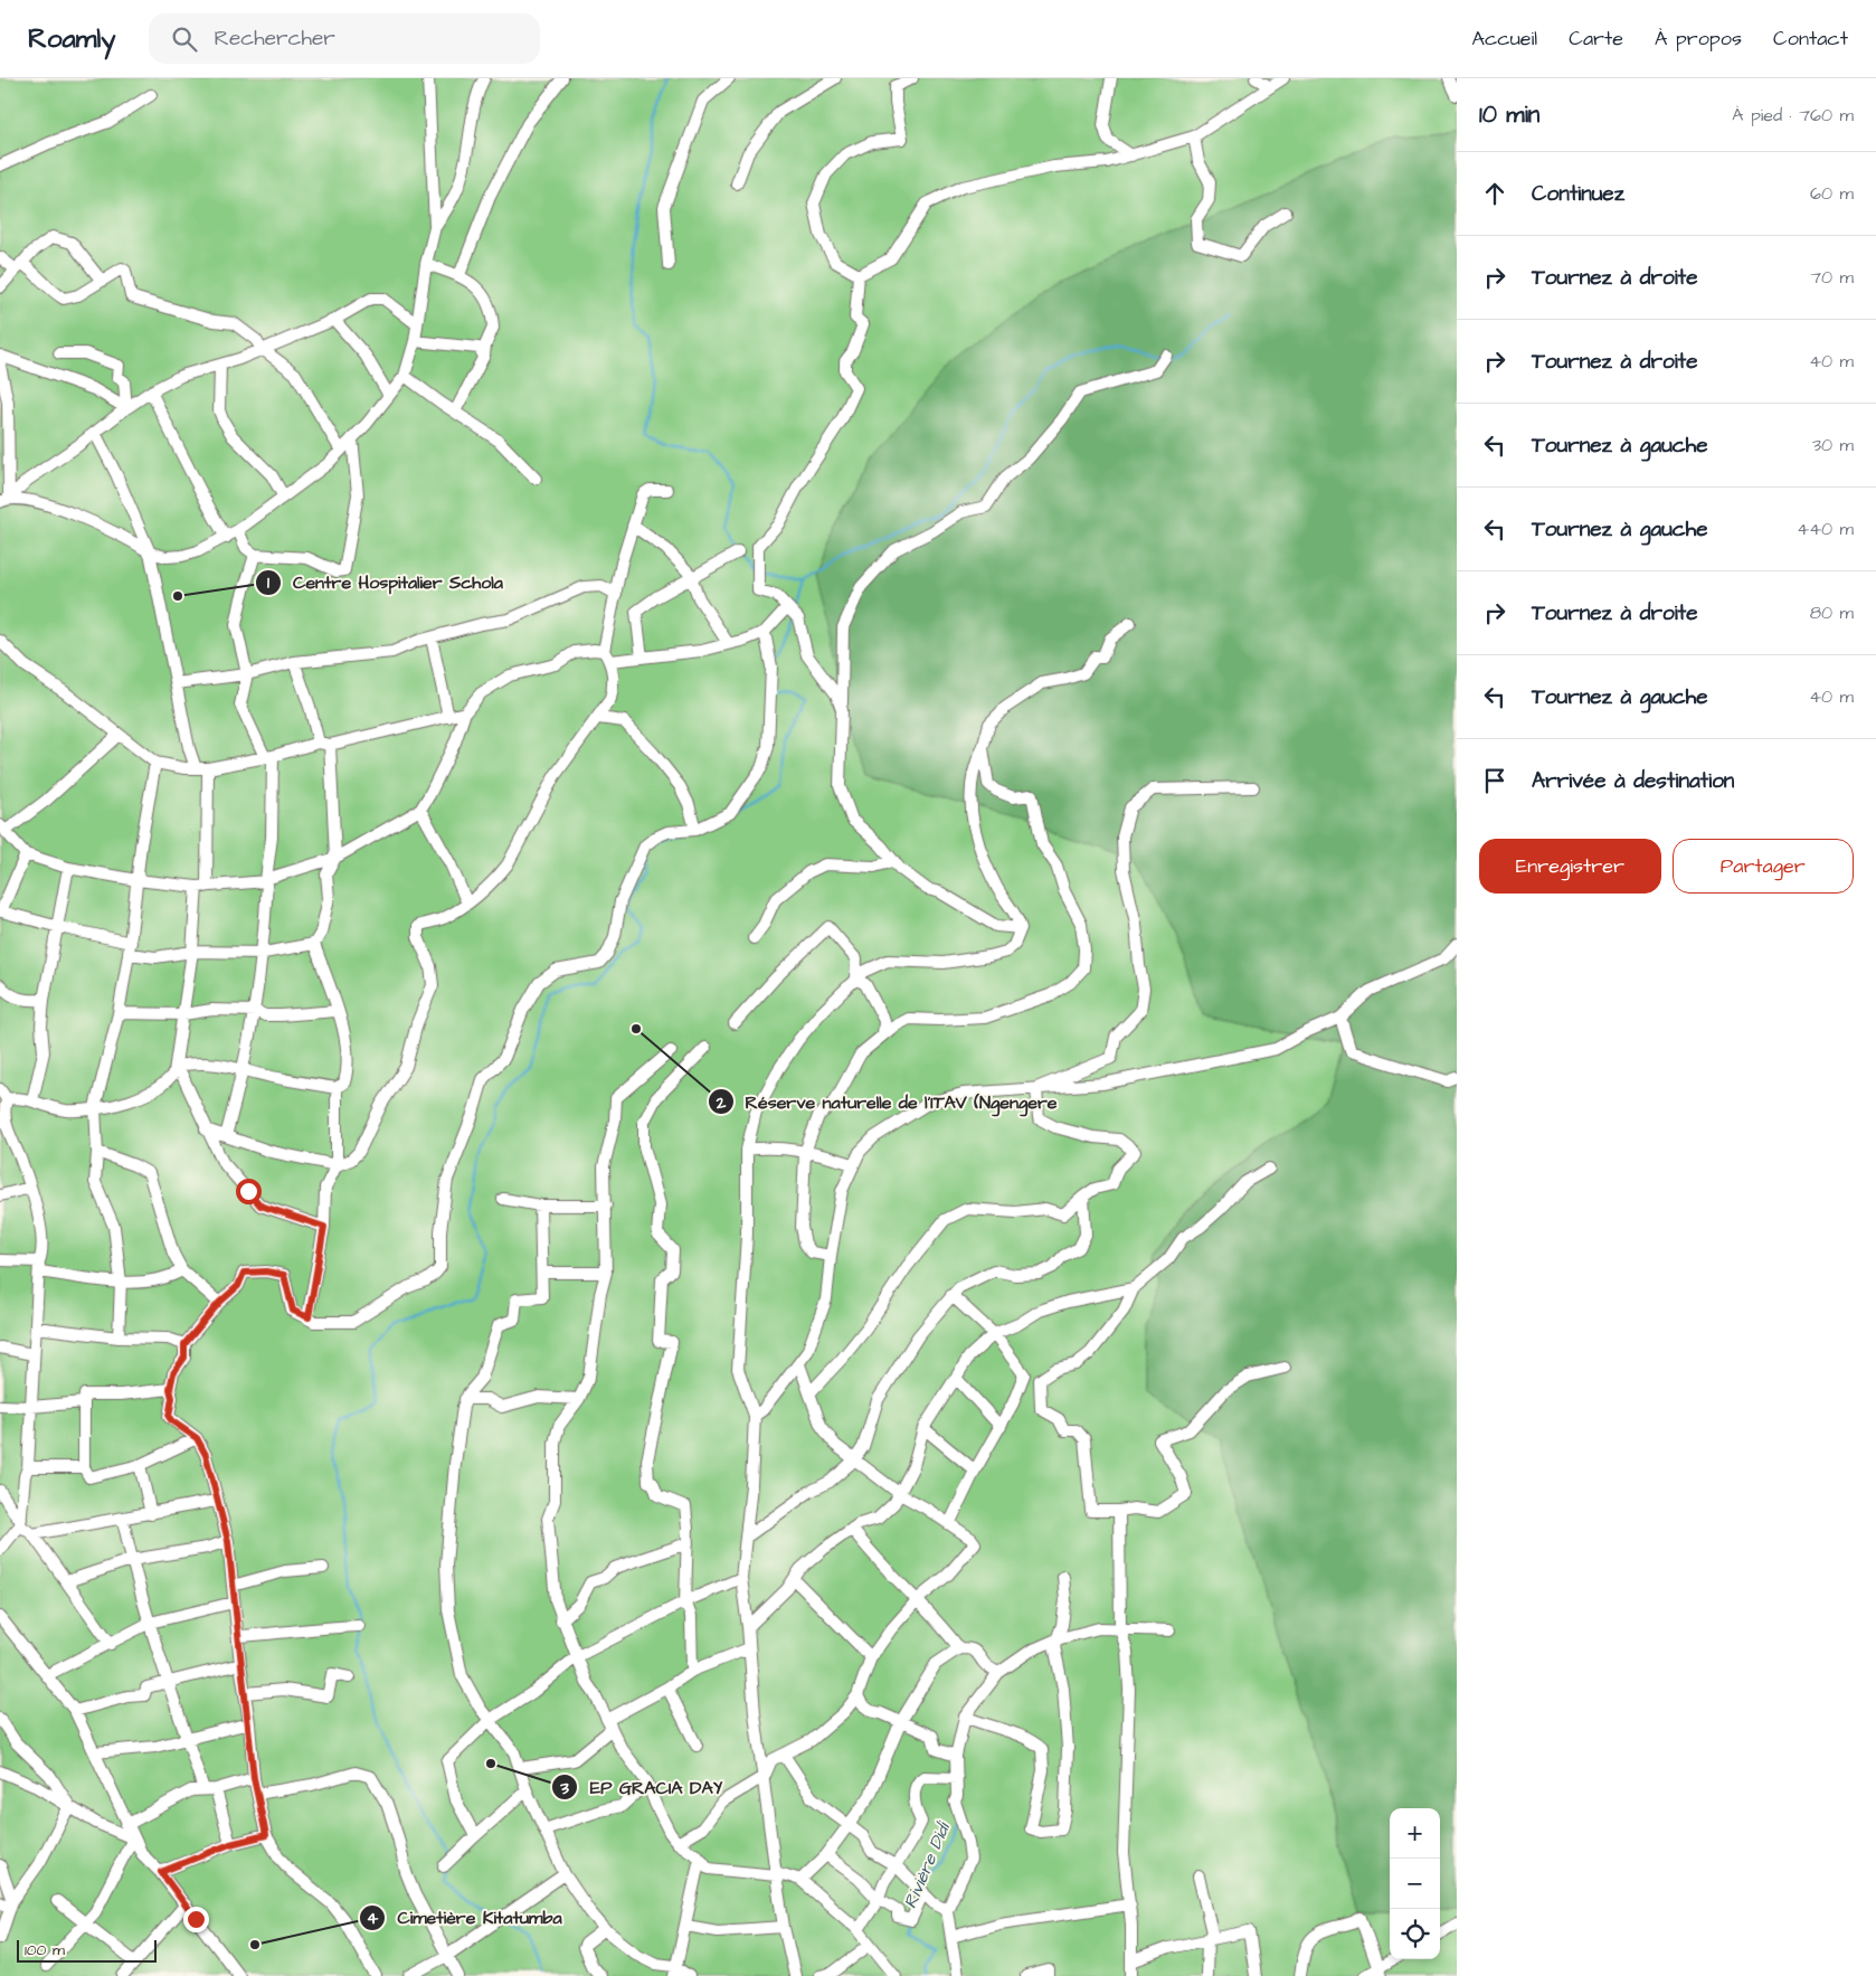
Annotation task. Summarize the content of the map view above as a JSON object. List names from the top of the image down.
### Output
{
  "water": ["Rivière Didi"],
  "places": [
    "Centre Hospitalier Schola",
    "Réserve naturelle de l'ITAV (Ngengere",
    "EP GRACIA DAY",
    "Cimetière Kitatumba"
  ],
  "scale_bar": "100 m",
  "page": {
    "header": "Roamly",
    "search": "Rechercher",
    "nav": [
      "Accueil",
      "Carte",
      "À propos",
      "Contact"
    ],
    "heading": ["10 min", "À pied · 760 m"],
    "list": [
      ["Continuez", "60 m"],
      ["Tournez à droite", "70 m"],
      ["Tournez à droite", "40 m"],
      ["Tournez à gauche", "30 m"],
      ["Tournez à gauche", "440 m"],
      ["Tournez à droite", "80 m"],
      ["Tournez à gauche", "40 m"],
      "Arrivée à destination"
    ],
    "buttons": ["Enregistrer", "Partager"],
    "map_buttons": ["+", "−"],
    "scale": "100 m"
  }
}
